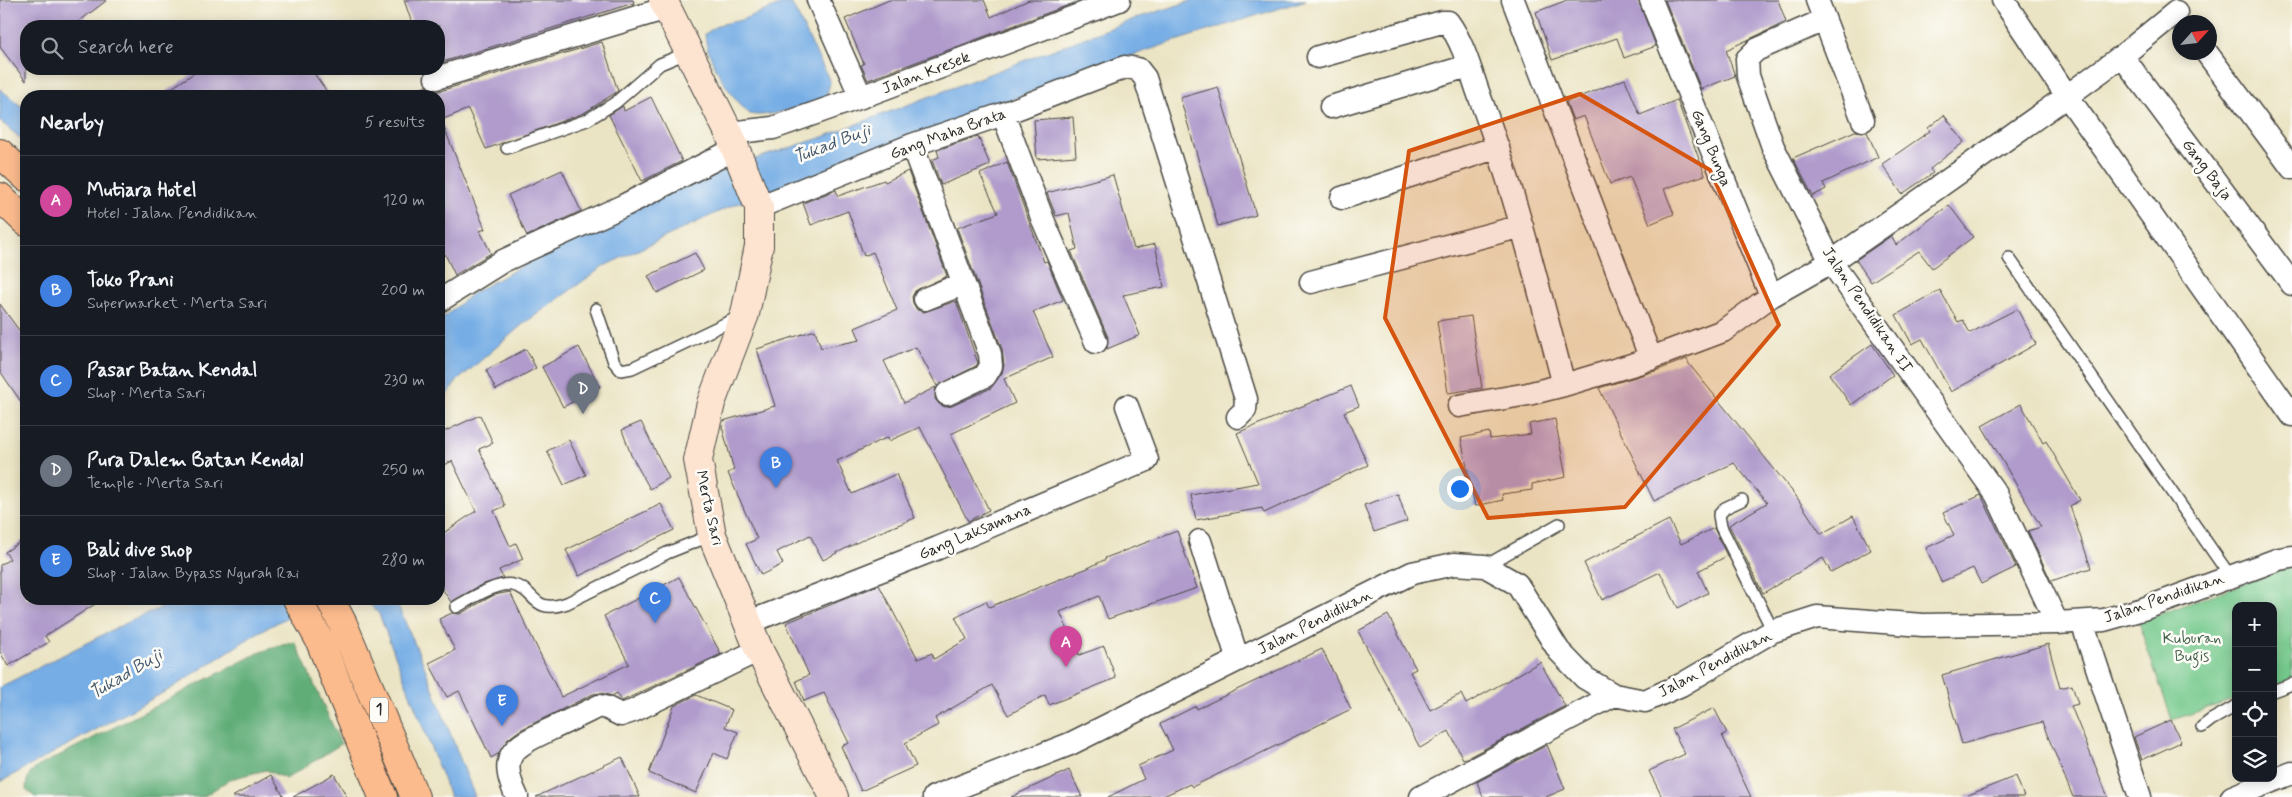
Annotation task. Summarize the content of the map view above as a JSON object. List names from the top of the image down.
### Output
{
  "streets": {
    "highway": ["1"],
    "street": [
      "Jalan Kresek",
      "Gang Maha Brata",
      "Gang Bunga",
      "Gang Baja",
      "Jalan Pendidikan II",
      "Merta Sari",
      "Gang Laksamana",
      "Jalan Pendidikan"
    ]
  },
  "crossings": [
    ["Jalan Kresek", "Merta Sari"],
    ["Gang Maha Brata", "Merta Sari"],
    ["Jalan Pendidikan II", "Jalan Pendidikan"],
    ["Merta Sari", "Gang Laksamana"]
  ],
  "water": ["Tukad Buji"],
  "parks": ["Kuburan Bugis"],
  "north": "top right",
  "page": {
    "search": "Search here",
    "heading": ["Nearby", "5 results"],
    "list": [
      {
        "mark": "A",
        "name": "Mutiara Hotel",
        "note": "Hotel · Jalan Pendidikan",
        "value": "120 m"
      },
      {
        "mark": "B",
        "name": "Toko Prani",
        "note": "Supermarket · Merta Sari",
        "value": "200 m"
      },
      {
        "mark": "C",
        "name": "Pasar Batan Kendal",
        "note": "Shop · Merta Sari",
        "value": "230 m"
      },
      {
        "mark": "D",
        "name": "Pura Dalem Batan Kendal",
        "note": "Temple · Merta Sari",
        "value": "250 m"
      },
      {
        "mark": "E",
        "name": "Bali dive shop",
        "note": "Shop · Jalan Bypass Ngurah Rai",
        "value": "280 m"
      }
    ],
    "pins": [
      "D",
      "B",
      "C",
      "A",
      "E"
    ],
    "map_buttons": ["+", "−"]
  }
}
